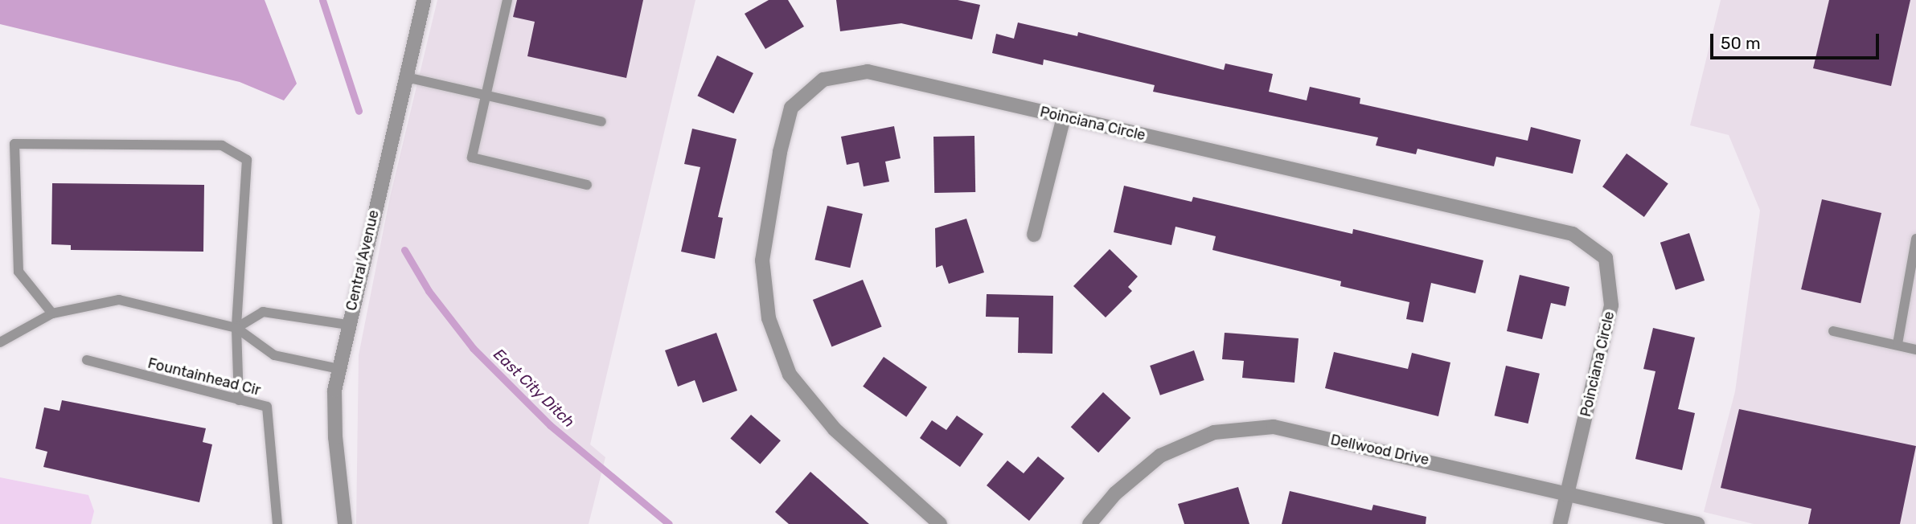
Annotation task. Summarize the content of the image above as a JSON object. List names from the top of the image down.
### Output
{
  "streets": {
    "street": ["Poinciana Circle", "Central Avenue", "Dellwood Drive"],
    "lane": ["Fountainhead Cir"]
  },
  "crossings": [
    ["Poinciana Circle", "Dellwood Drive"]
  ],
  "water": ["East City Ditch"],
  "scale_bar": "50 m"
}
